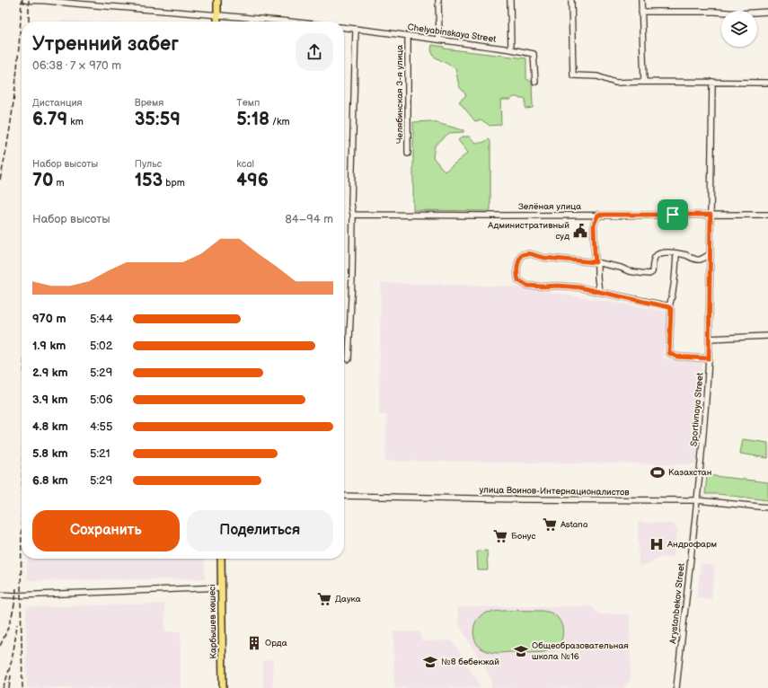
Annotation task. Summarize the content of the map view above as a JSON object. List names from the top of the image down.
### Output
{
  "streets": {
    "main road": ["Карбышев көшесі"],
    "street": [
      "Chelyabinskaya Street",
      "Челябинская 3-я улица",
      "Зелёная улица",
      "Sportivnaya Street",
      "улица Воинов-Интернационалистов",
      "Arystanbekov Street"
    ]
  },
  "crossings": [
    ["Chelyabinskaya Street", "Челябинская 3-я улица"],
    ["Зелёная улица", "Sportivnaya Street"],
    ["Sportivnaya Street", "улица Воинов-Интернационалистов"],
    ["Sportivnaya Street", "Arystanbekov Street"],
    ["улица Воинов-Интернационалистов", "Arystanbekov Street"]
  ],
  "places": {
    "public building": ["Административный суд"],
    "sports": ["Казахстан"],
    "supermarket": ["Astana", "Бонус", "Даука"],
    "hospital": ["Андрофарм"],
    "building": ["Орда"],
    "school or university": ["Общеобразовательная школа №16", "№8 бөбекжай"]
  },
  "page": {
    "heading": ["Утренний забег", "06:38 · 7 × 970 m"],
    "stats": [
      ["Дистанция", "6.79 km"],
      ["Время", "35:59"],
      ["Темп", "5:18 /km"],
      ["Набор высоты", "70 m"],
      ["Пульс", "153 bpm"],
      ["kcal", "496"]
    ],
    "chart": ["Набор высоты", "84–94 m"],
    "list": [
      {
        "name": "970 m",
        "note": "5:44"
      },
      {
        "name": "1.9 km",
        "note": "5:02"
      },
      {
        "name": "2.9 km",
        "note": "5:29"
      },
      {
        "name": "3.9 km",
        "note": "5:06"
      },
      {
        "name": "4.8 km",
        "note": "4:55"
      },
      {
        "name": "5.8 km",
        "note": "5:21"
      },
      {
        "name": "6.8 km",
        "note": "5:29"
      }
    ],
    "buttons": ["Сохранить", "Поделиться"]
  }
}
